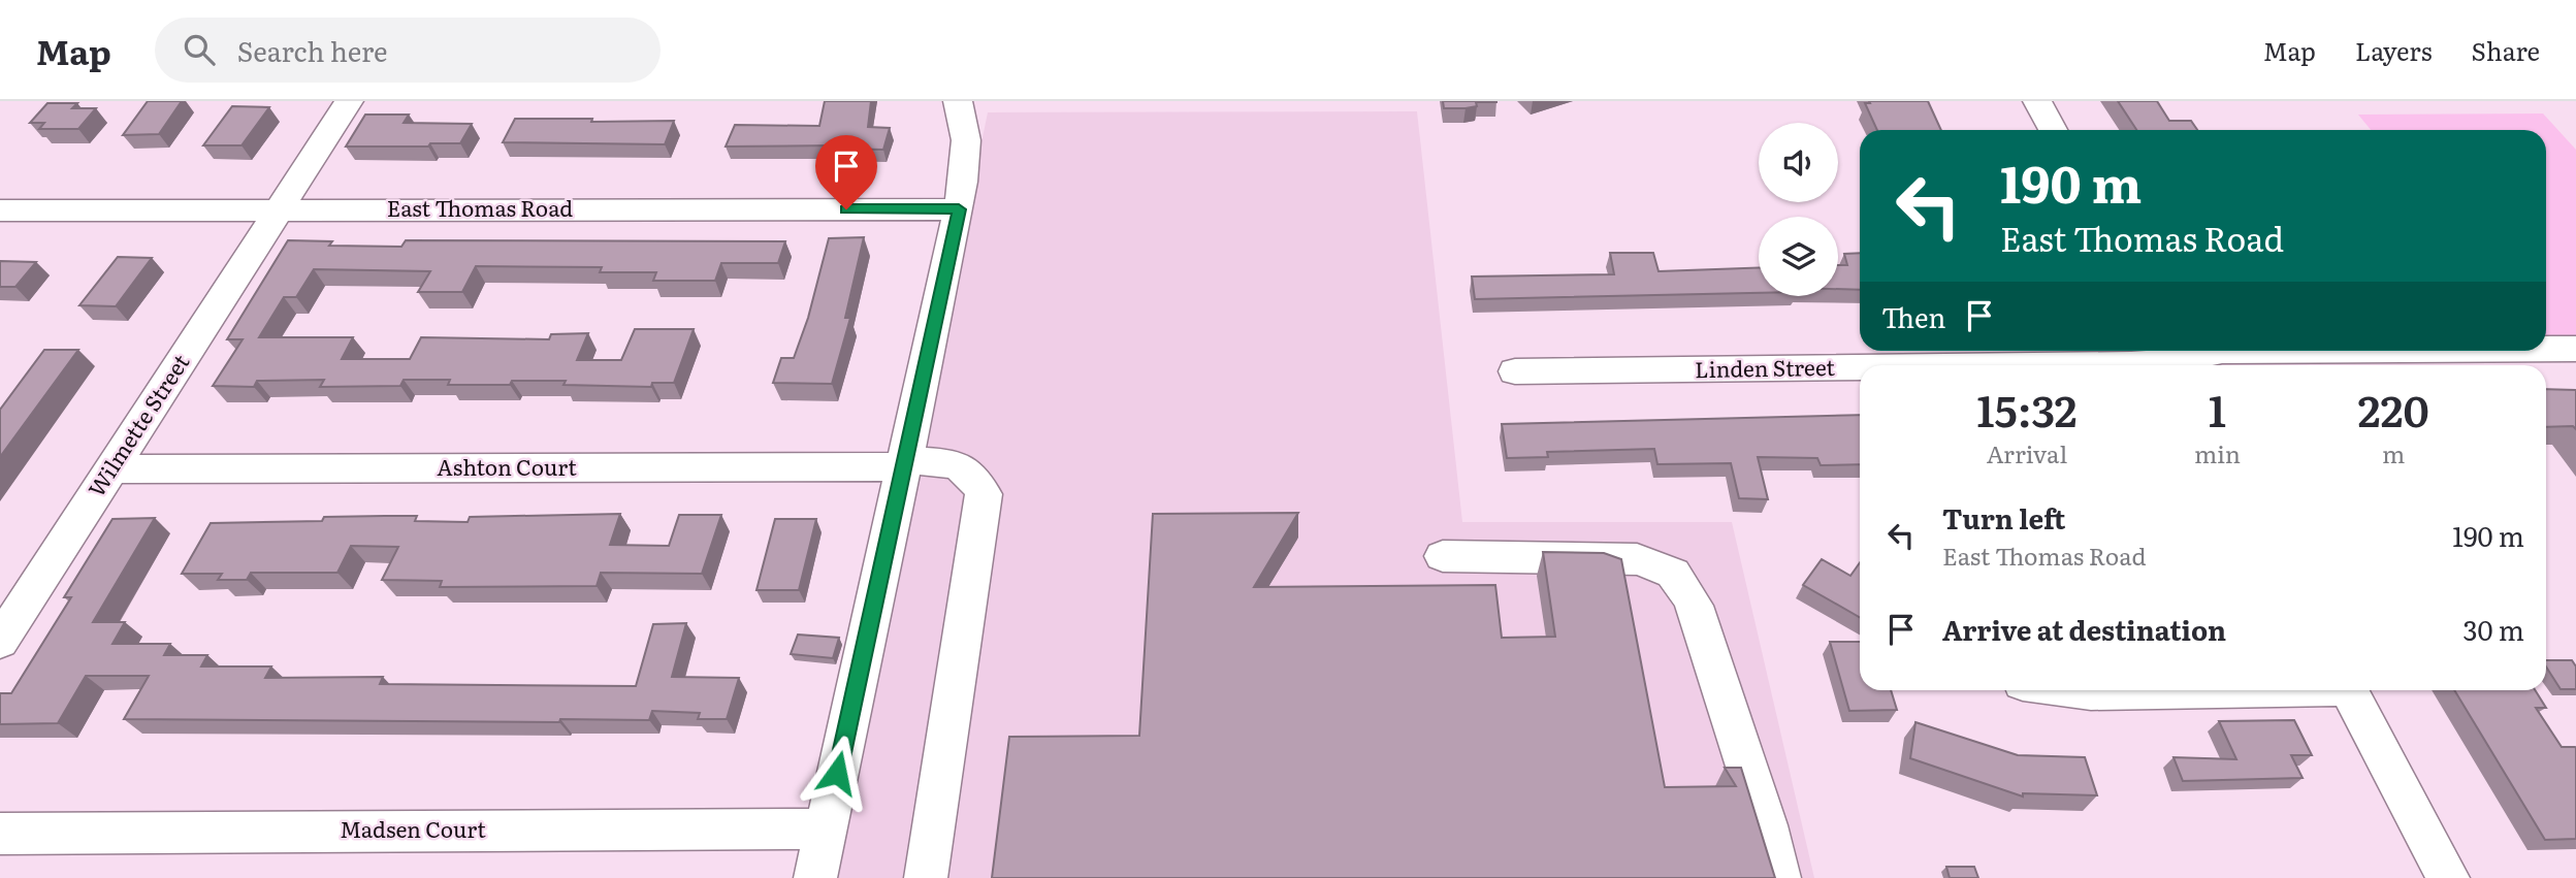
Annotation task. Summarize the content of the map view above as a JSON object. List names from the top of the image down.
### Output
{
  "streets": {
    "street": [
      "East Thomas Road",
      "Linden Street",
      "Wilmette Street",
      "Ashton Court",
      "Madsen Court"
    ]
  },
  "crossings": [
    ["East Thomas Road", "Wilmette Street"],
    ["Wilmette Street", "Ashton Court"]
  ],
  "page": {
    "header": "Map",
    "search": "Search here",
    "nav": ["Map", "Layers", "Share"],
    "turn": ["190 m", "East Thomas Road"],
    "then": "Then",
    "eta": [
      "15:32",
      "Arrival",
      "1",
      "min",
      "220",
      "m"
    ],
    "list": [
      {
        "name": "Turn left",
        "note": "East Thomas Road",
        "value": "190 m"
      },
      {
        "name": "Arrive at destination",
        "value": "30 m"
      }
    ]
  }
}
